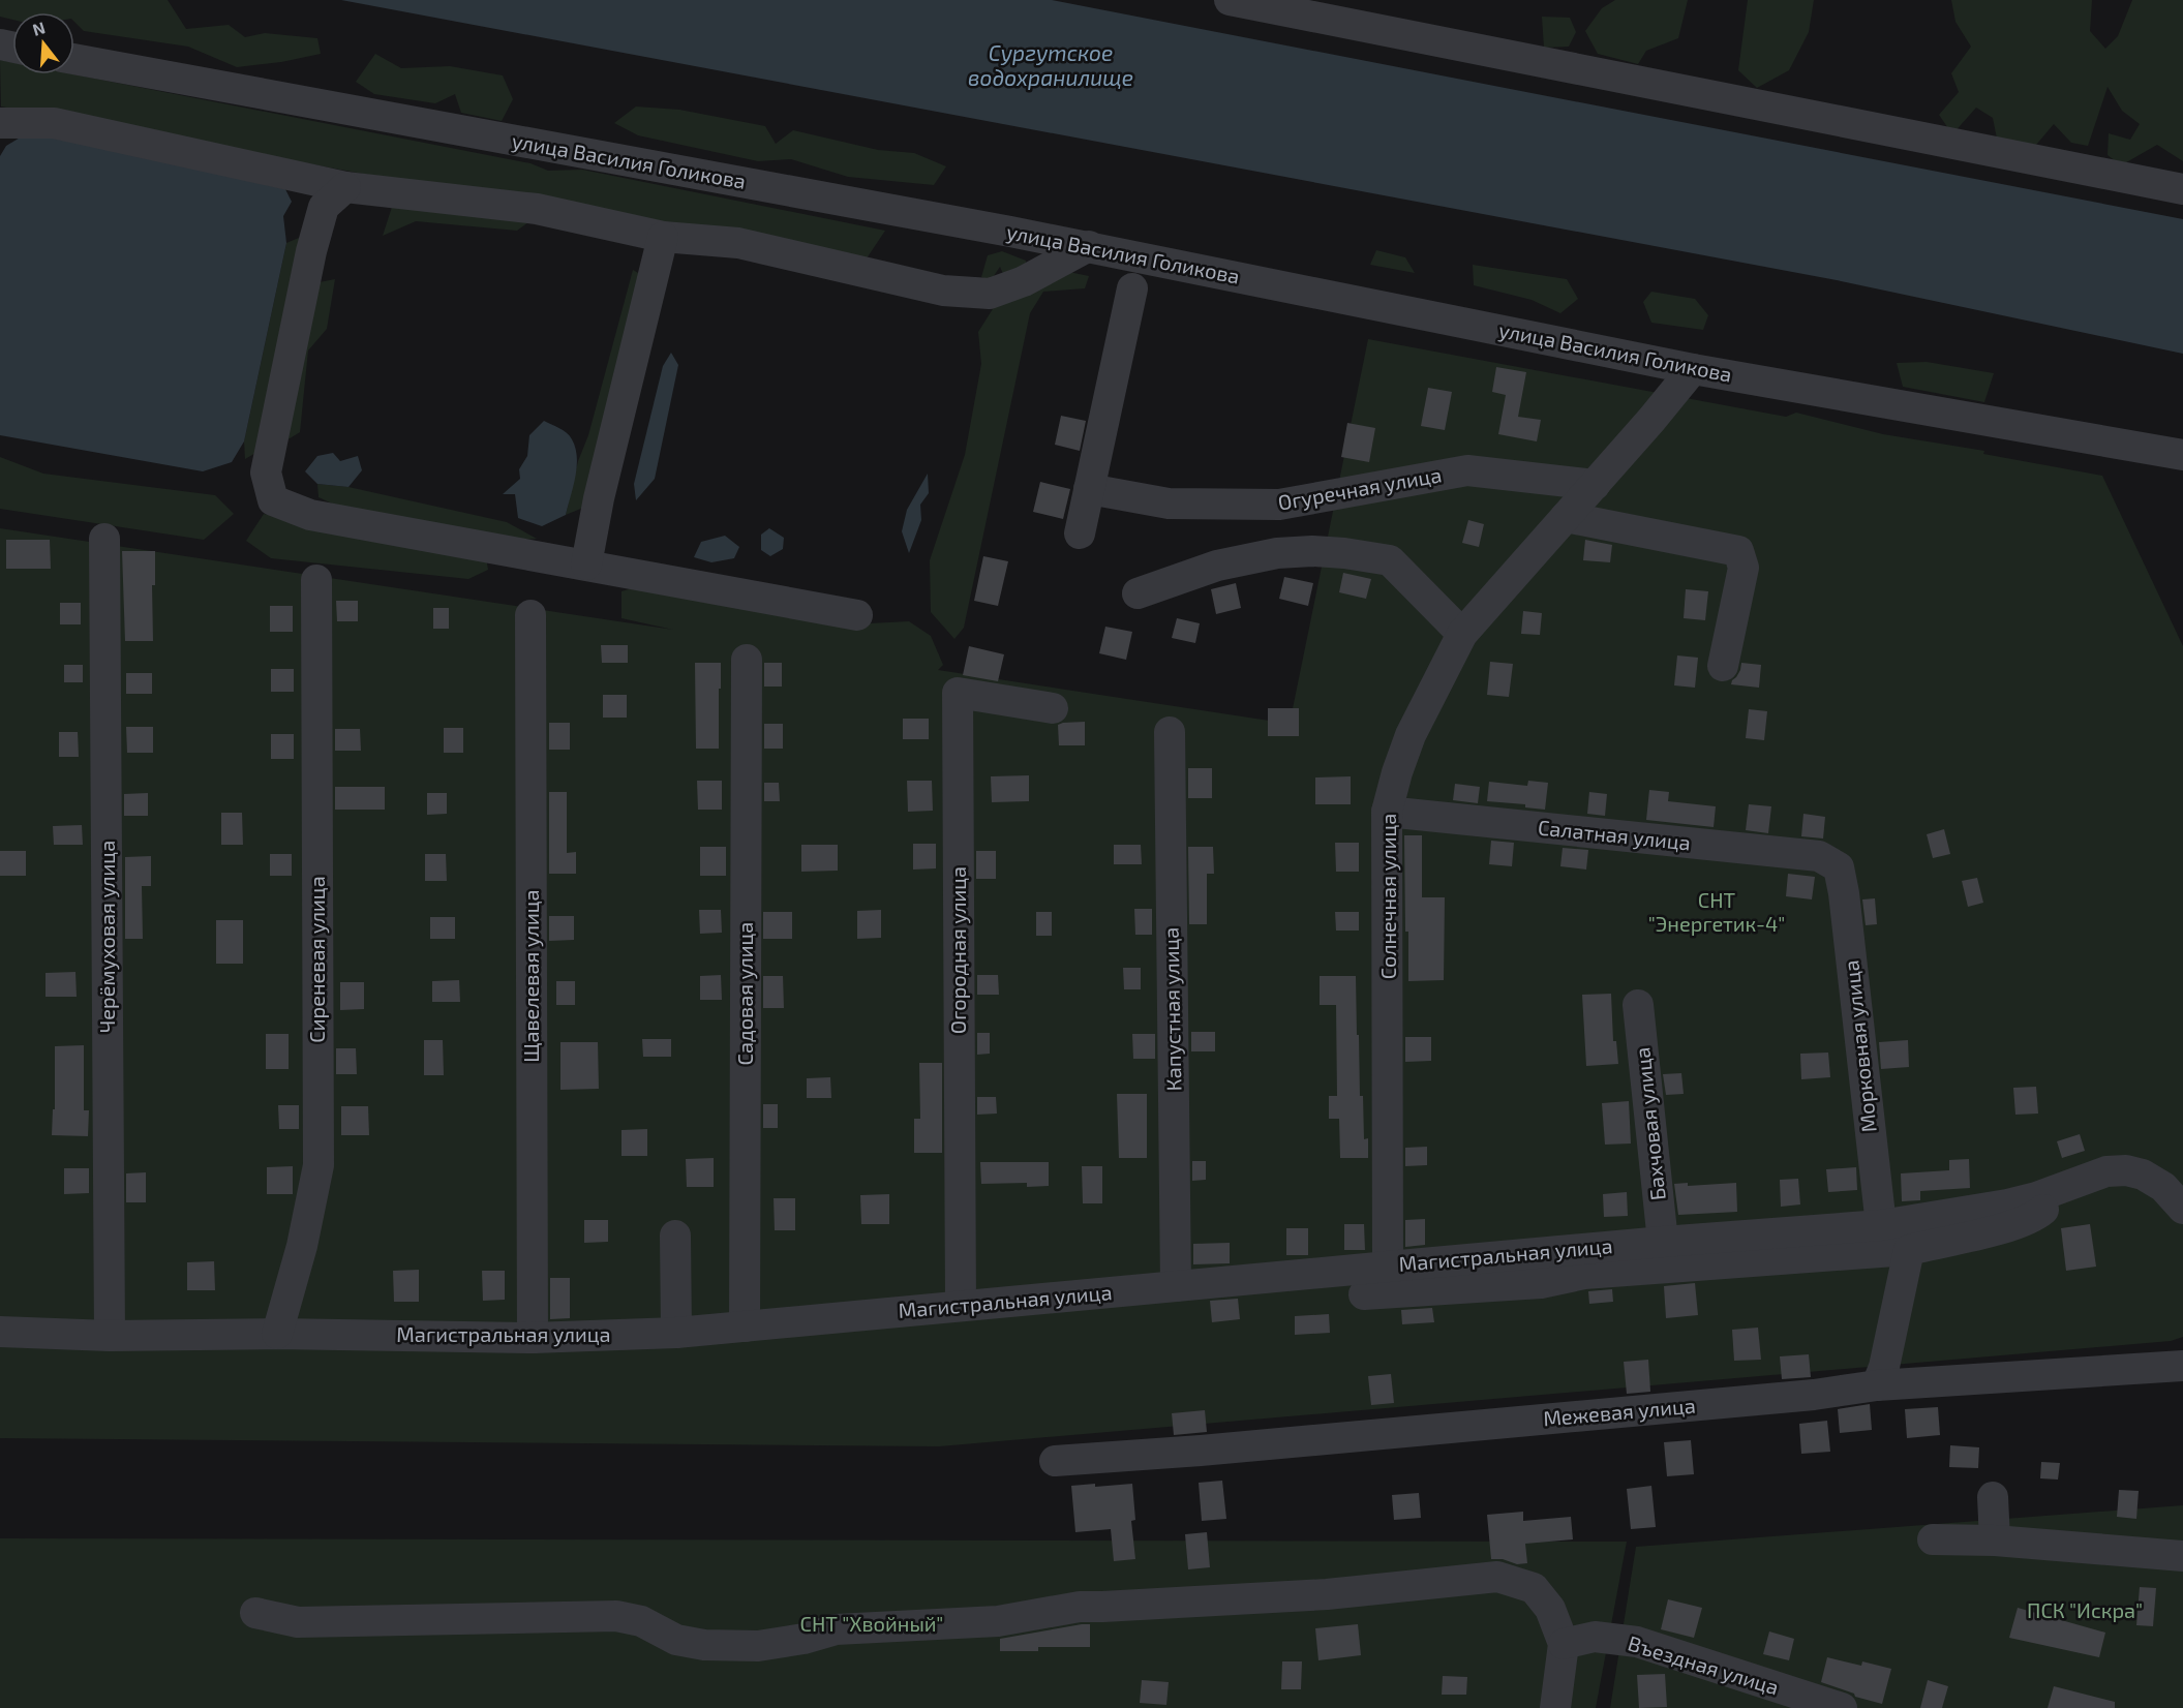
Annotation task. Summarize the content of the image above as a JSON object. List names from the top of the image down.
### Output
{
  "streets": {
    "street": [
      "улица Василия Голикова",
      "Огуречная улица",
      "Салатная улица",
      "Солнечная улица",
      "Черёмуховая улица",
      "Огородная улица",
      "Сиреневая улица",
      "Щавелевая улица",
      "Садовая улица",
      "Капустная улица",
      "Морковная улица",
      "Бахчовая улица",
      "Магистральная улица",
      "Межевая улица",
      "Въездная улица"
    ]
  },
  "crossings": [
    ["улица Василия Голикова", "Солнечная улица"],
    ["Огуречная улица", "Солнечная улица"],
    ["Салатная улица", "Солнечная улица"],
    ["Салатная улица", "Морковная улица"],
    ["Солнечная улица", "Магистральная улица"],
    ["Черёмуховая улица", "Магистральная улица"],
    ["Огородная улица", "Магистральная улица"],
    ["Сиреневая улица", "Магистральная улица"],
    ["Щавелевая улица", "Магистральная улица"],
    ["Садовая улица", "Магистральная улица"],
    ["Капустная улица", "Магистральная улица"],
    ["Морковная улица", "Магистральная улица"],
    ["Бахчовая улица", "Магистральная улица"]
  ],
  "water": ["Сургутское водохранилище"],
  "parks": ["СНТ \"Энергетик-4\"", "ПСК \"Искра\"", "СНТ \"Хвойный\""],
  "north": "top"
}
